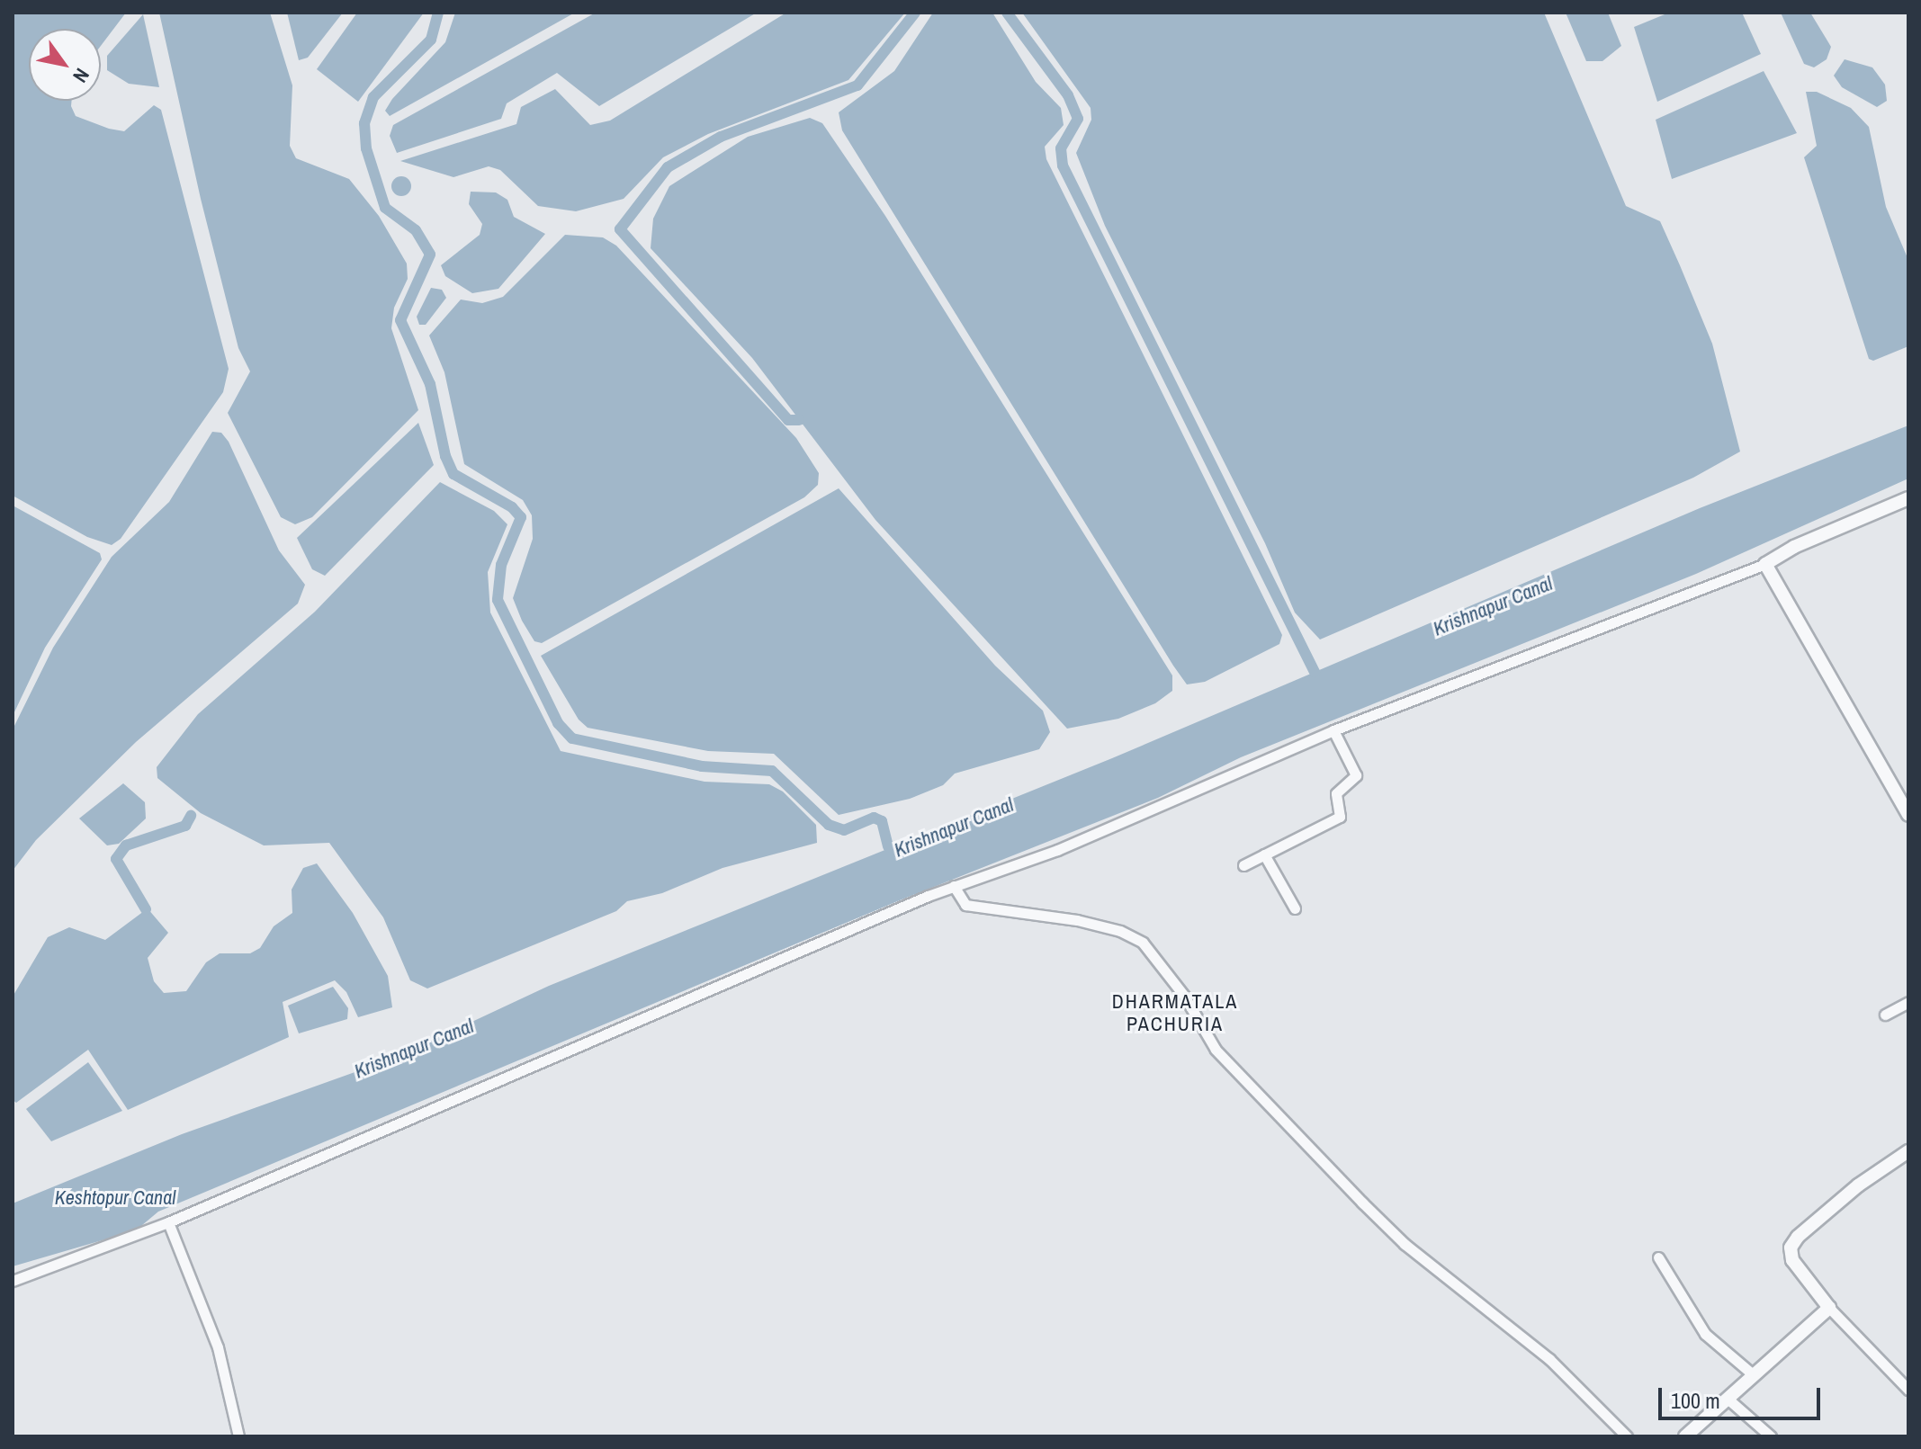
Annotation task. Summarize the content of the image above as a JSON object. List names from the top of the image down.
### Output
{
  "districts": ["DHARMATALA PACHURIA"],
  "water": ["Krishnapur Canal", "Keshtopur Canal"],
  "scale_bar": "100 m",
  "north": "bottom right"
}
